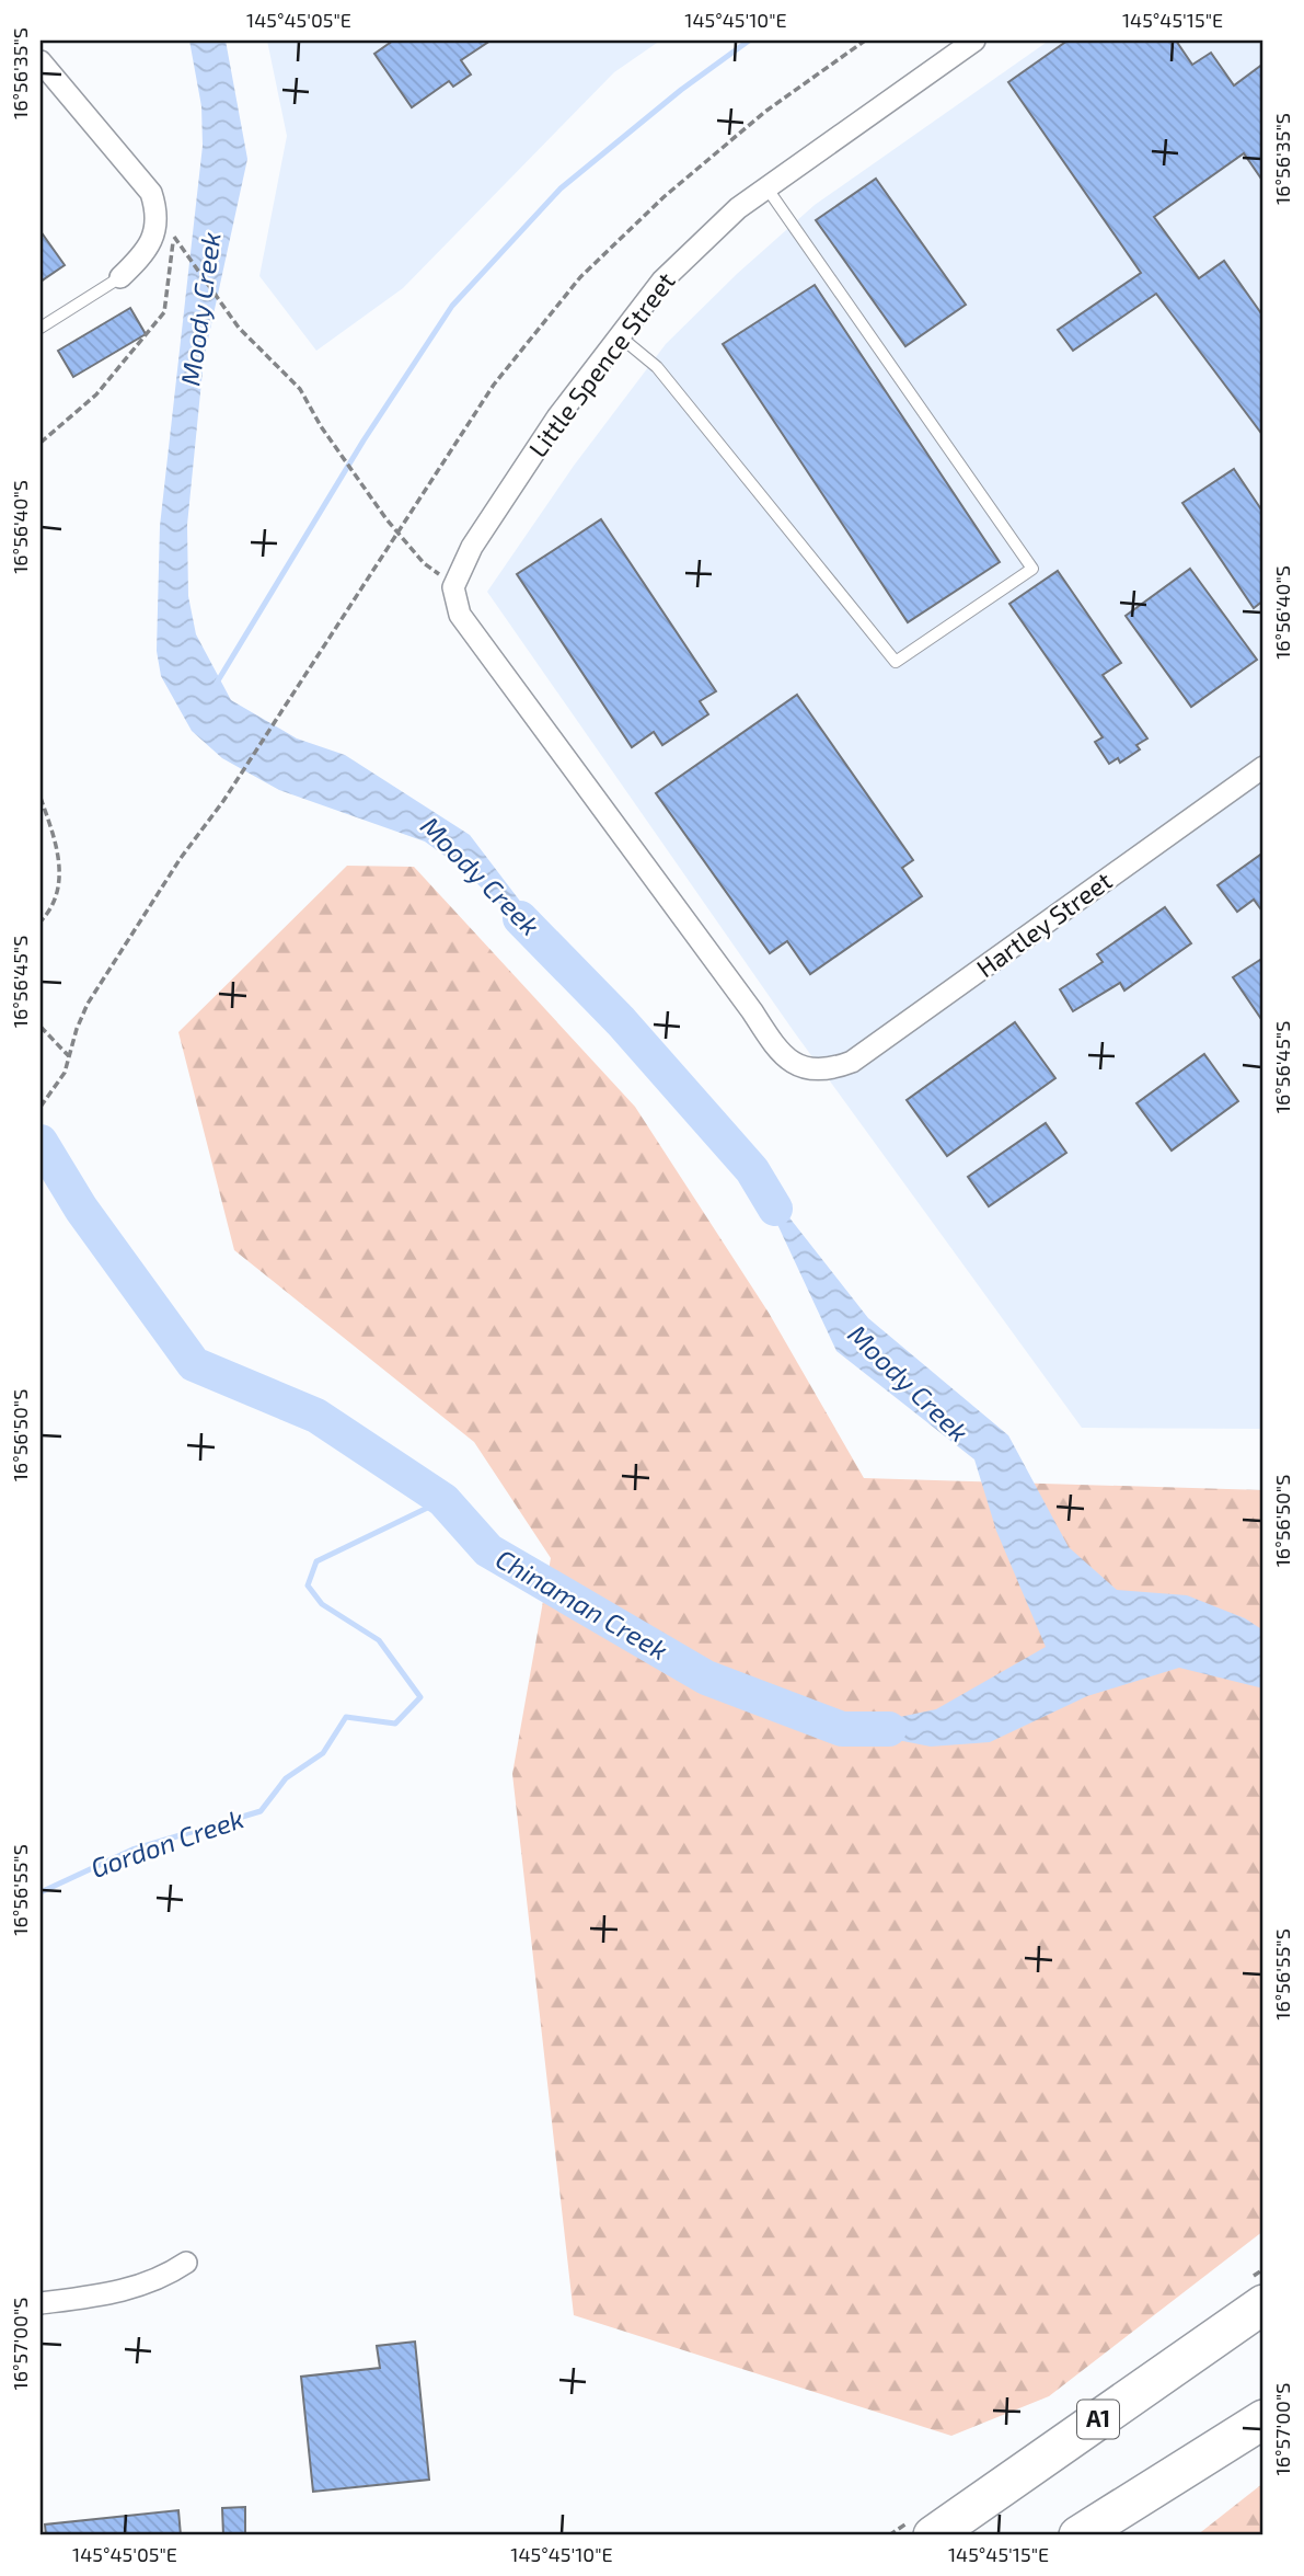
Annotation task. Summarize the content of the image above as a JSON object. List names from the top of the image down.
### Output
{
  "streets": {
    "highway": ["A1"],
    "street": ["Little Spence Street", "Hartley Street"]
  },
  "crossings": [
    ["Little Spence Street", "Hartley Street"]
  ],
  "water": ["Moody Creek", "Chinaman Creek", "Gordon Creek"],
  "coordinates": [
    "145°45'05\"E",
    "145°45'10\"E",
    "145°45'15\"E",
    "16°56'35\"S",
    "16°56'40\"S",
    "16°56'45\"S",
    "16°56'50\"S",
    "16°56'55\"S",
    "16°57'00\"S"
  ]
}
